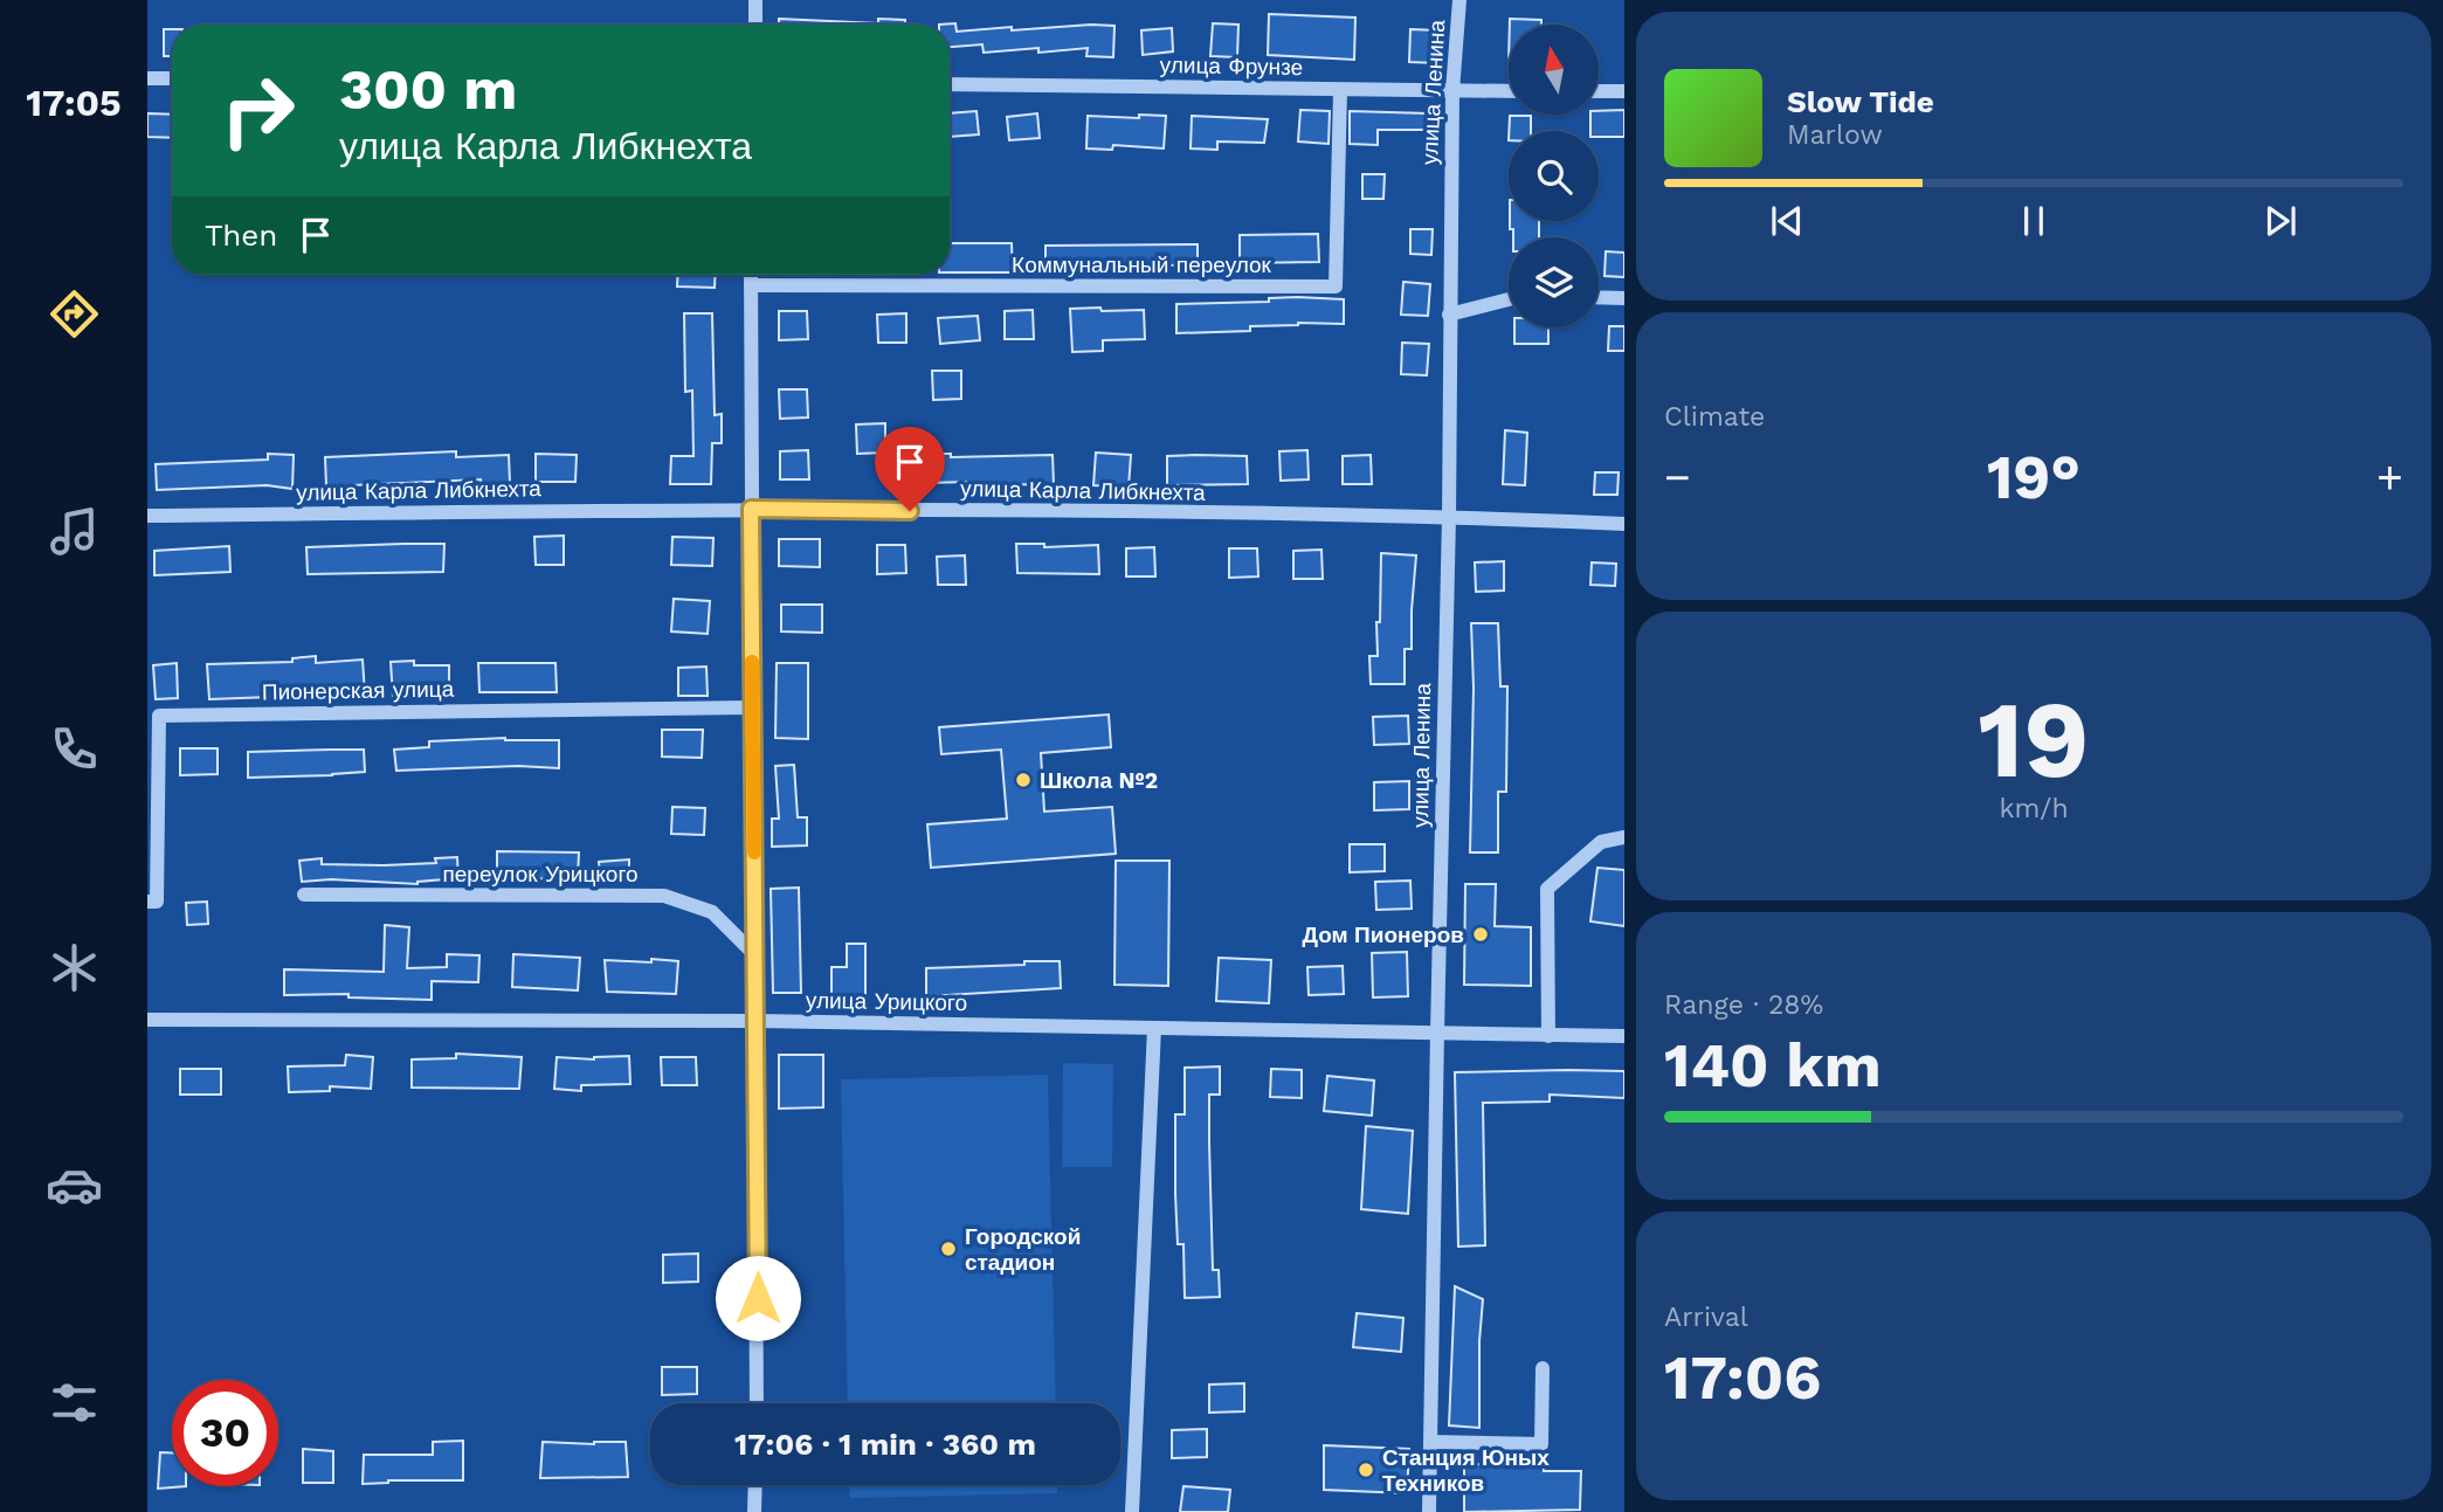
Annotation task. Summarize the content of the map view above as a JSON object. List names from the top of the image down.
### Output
{
  "streets": {
    "street": [
      "улица Фрунзе",
      "улица Ленина",
      "Коммунальный переулок",
      "улица Карла Либкнехта",
      "Пионерская улица",
      "переулок Урицкого",
      "улица Урицкого"
    ]
  },
  "crossings": [
    ["улица Фрунзе", "улица Ленина"],
    ["улица Фрунзе", "Коммунальный переулок"],
    ["улица Ленина", "улица Карла Либкнехта"],
    ["улица Ленина", "улица Урицкого"]
  ],
  "places": [
    "Школа №2",
    "Дом Пионеров",
    "Городской стадион",
    "Станция Юных Техников"
  ],
  "north": "top",
  "page": {
    "tabs": "17:05",
    "turn": ["300 m", "улица Карла Либкнехта"],
    "song": ["Slow Tide", "Marlow"],
    "then": "Then",
    "tile": [
      "Climate",
      ["19", "km/h"],
      ["Range · 28%", "140 km"],
      ["Arrival", "17:06"]
    ],
    "heat": ["−", "19°", "+"],
    "limit": "30",
    "trip": "17:06 · 1 min · 360 m"
  }
}
